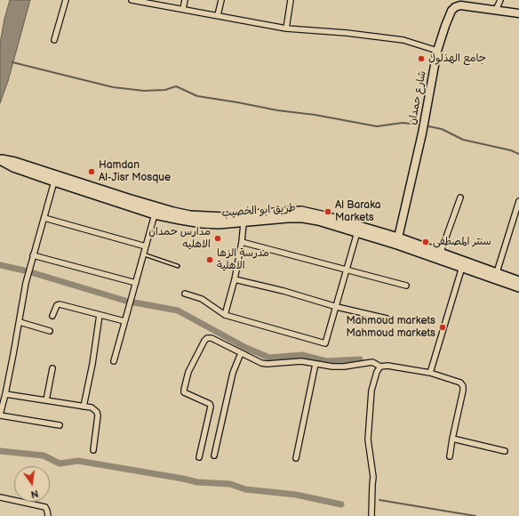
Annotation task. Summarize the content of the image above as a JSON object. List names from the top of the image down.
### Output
{
  "streets": {
    "main road": ["شارع حمدان", "طريق ابو الخصيب"]
  },
  "crossings": [
    ["شارع حمدان", "طريق ابو الخصيب"]
  ],
  "places": [
    "جامع الهذلول",
    "Hamdan Al-Jisr Mosque",
    "Al Baraka Markets",
    "مدارس حمدان الاهليه",
    "سنتر المصطفى",
    "مدرسة الزها الاهلية",
    "Mahmoud markets Mahmoud markets"
  ],
  "north": "bottom"
}
